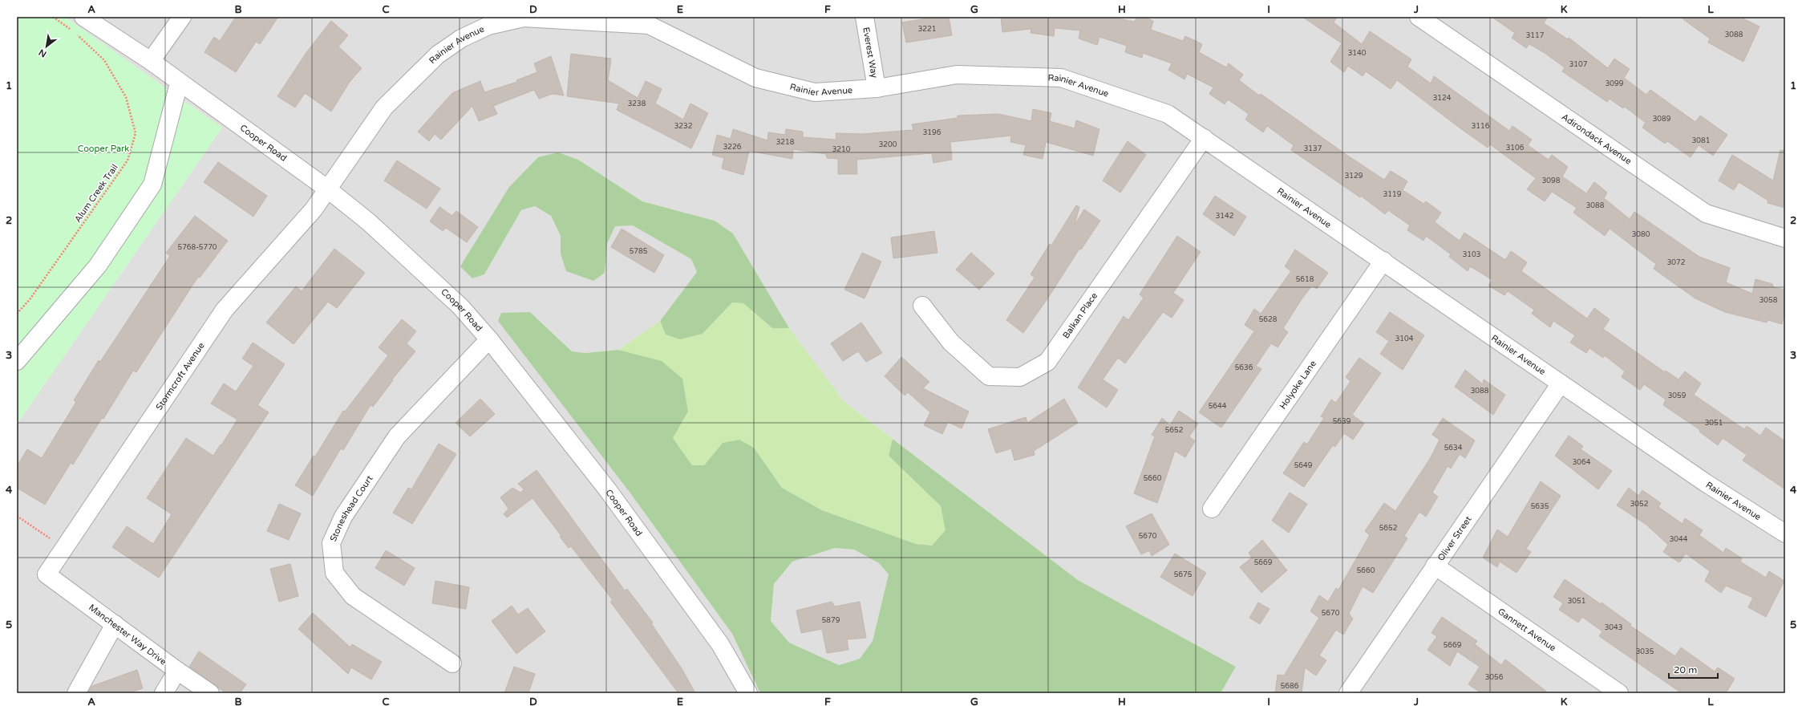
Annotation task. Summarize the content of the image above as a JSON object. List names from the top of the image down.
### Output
{
  "streets": {
    "street": [
      "Rainier Avenue",
      "Everest Way",
      "Adirondack Avenue",
      "Cooper Road",
      "Balkan Place",
      "Stormcroft Avenue",
      "Holyoke Lane",
      "Stoneshead Court",
      "Oliver Street",
      "Gannett Avenue",
      "Manchester Way Drive"
    ],
    "path": ["Alum Creek Trail"]
  },
  "crossings": [
    ["Rainier Avenue", "Everest Way"],
    ["Rainier Avenue", "Cooper Road"],
    ["Rainier Avenue", "Balkan Place"],
    ["Rainier Avenue", "Stormcroft Avenue"],
    ["Rainier Avenue", "Holyoke Lane"],
    ["Rainier Avenue", "Oliver Street"],
    ["Cooper Road", "Stormcroft Avenue"],
    ["Cooper Road", "Stoneshead Court"],
    ["Stormcroft Avenue", "Manchester Way Drive"],
    ["Oliver Street", "Gannett Avenue"]
  ],
  "parks": ["Cooper Park"],
  "house_numbers": [
    "3221",
    "3088",
    "3117",
    "3140",
    "3107",
    "3099",
    "3124",
    "3238",
    "3089",
    "3232",
    "3116",
    "3196",
    "3081",
    "3218",
    "3200",
    "3226",
    "3106",
    "3137",
    "3210",
    "3129",
    "3098",
    "3119",
    "3088",
    "3142",
    "3080",
    "5768-5770",
    "5785",
    "3103",
    "3072",
    "5618",
    "3058",
    "5628",
    "3104",
    "5636",
    "3088",
    "3059",
    "5644",
    "5639",
    "3051",
    "5652",
    "5634",
    "3064",
    "5649",
    "5660",
    "3052",
    "5635",
    "5652",
    "5670",
    "3044",
    "5669",
    "5660",
    "5675",
    "3051",
    "5670",
    "5879",
    "3043",
    "5669",
    "3035",
    "3056",
    "5686"
  ],
  "scale_bar": "20 m",
  "north": "bottom left",
  "grid": {
    "columns": [
      "A",
      "B",
      "C",
      "D",
      "E",
      "F",
      "G",
      "H",
      "I",
      "J",
      "K",
      "L"
    ],
    "rows": [
      "1",
      "2",
      "3",
      "4",
      "5"
    ]
  }
}
